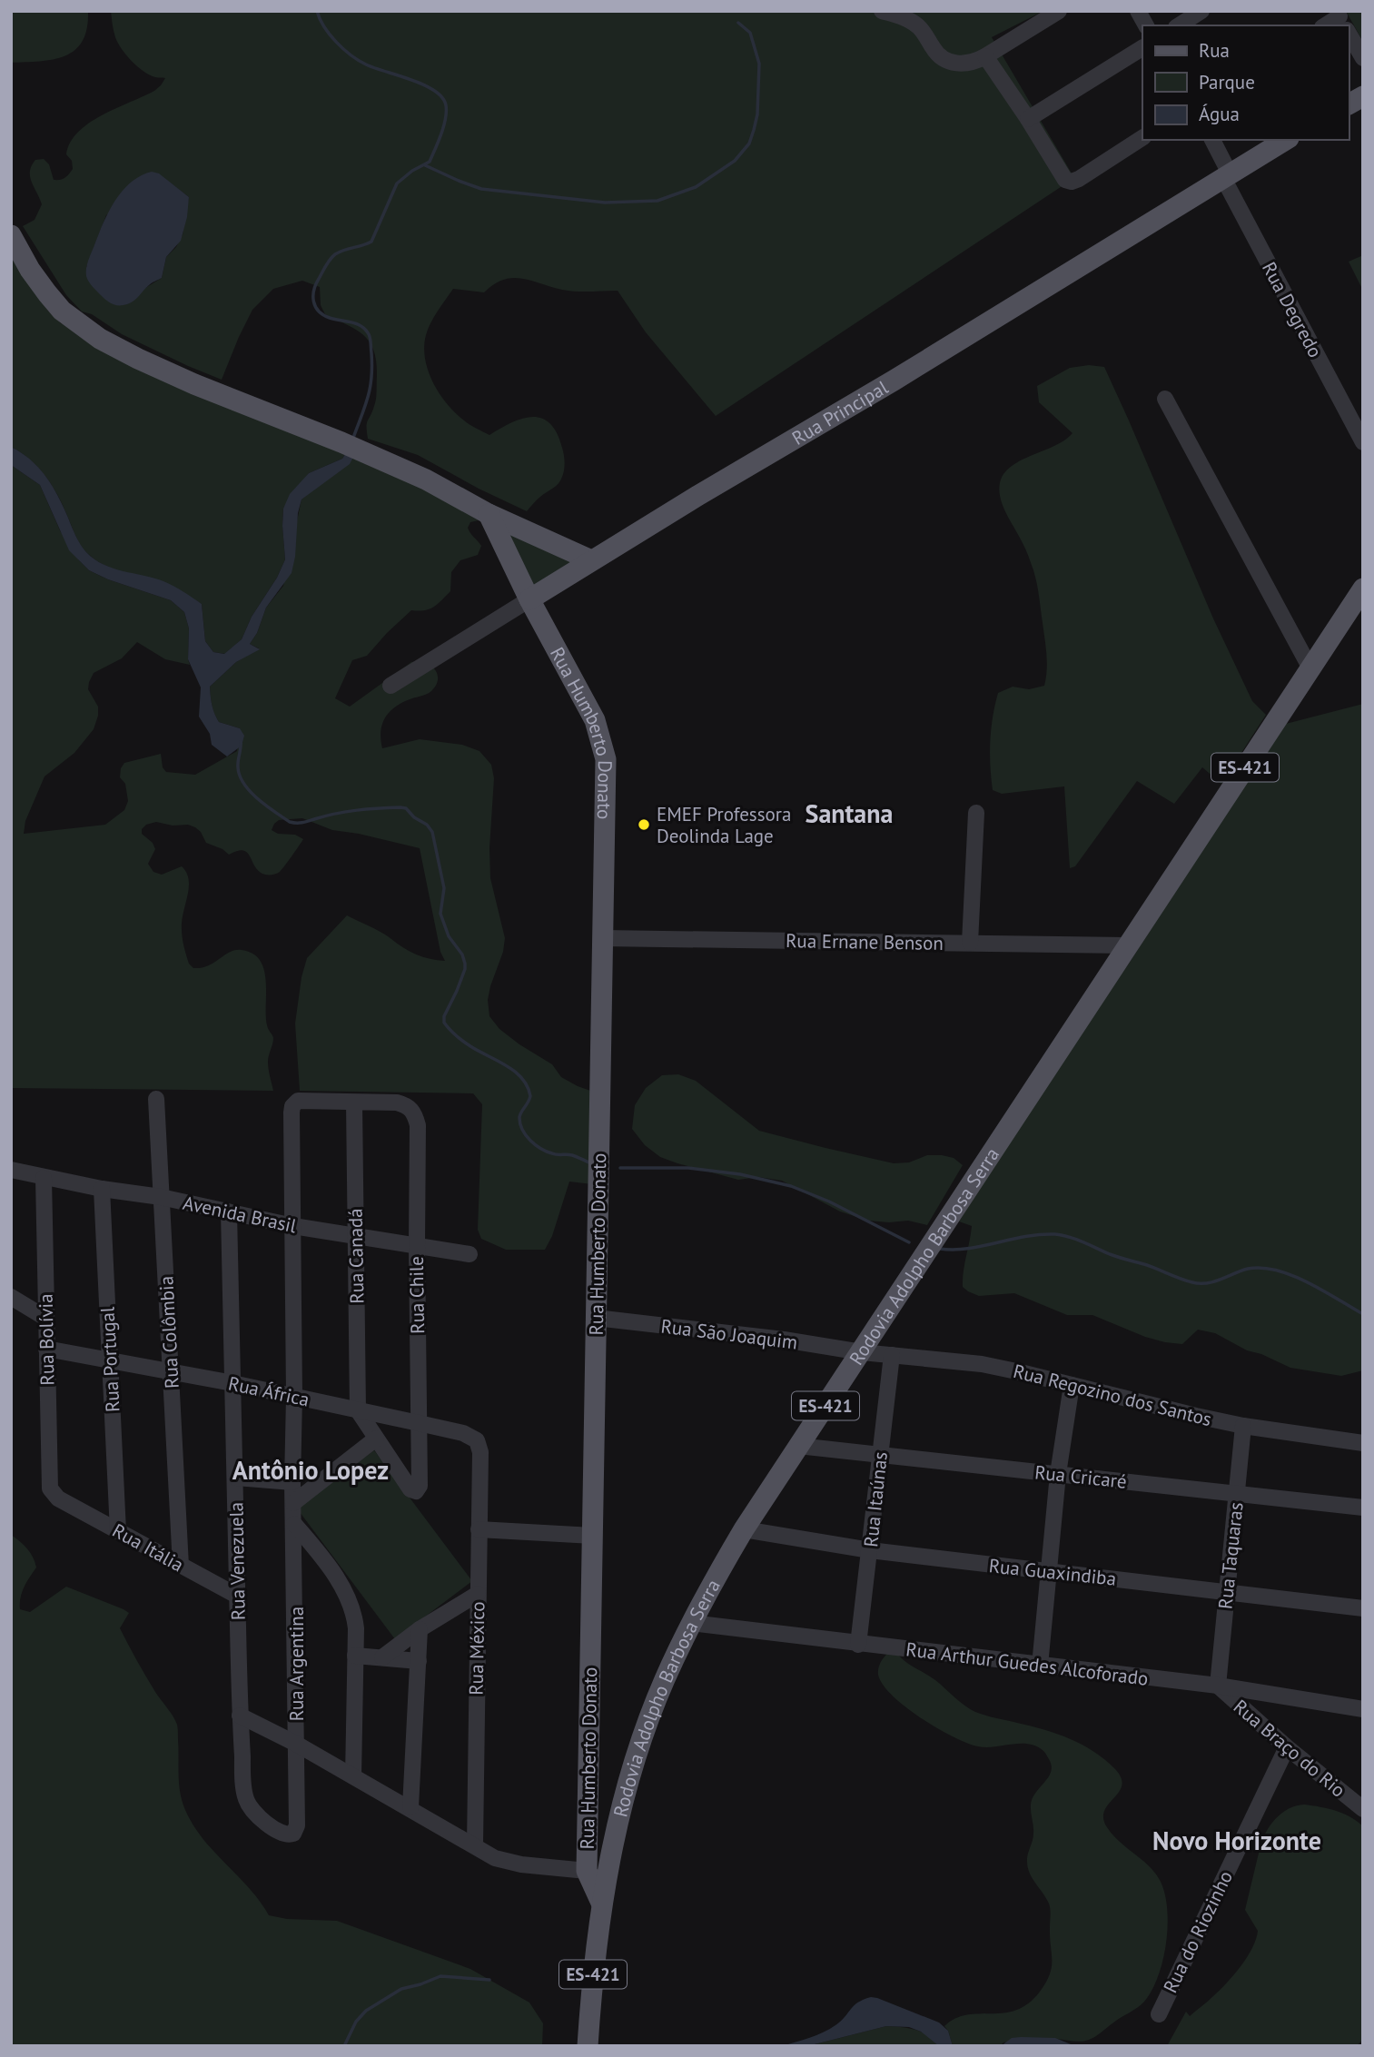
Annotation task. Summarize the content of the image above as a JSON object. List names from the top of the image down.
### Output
{
  "streets": {
    "main road": [
      "Rua Principal",
      "Rua Humberto Donato",
      "ES-421",
      "Rodovia Adolpho Barbosa Serra"
    ],
    "street": [
      "Rua Degredo",
      "Rua Ernane Benson",
      "Avenida Brasil",
      "Rua Canadá",
      "Rua Chile",
      "Rua Colômbia",
      "Rua São Joaquim",
      "Rua Bolívia",
      "Rua Portugal",
      "Rua África",
      "Rua Regozino dos Santos",
      "Rua Cricaré",
      "Rua Itaúnas",
      "Rua Itália",
      "Rua Taquaras",
      "Rua Venezuela",
      "Rua Guaxindiba",
      "Rua México",
      "Rua Argentina",
      "Rua Arthur Guedes Alcoforado",
      "Rua Braço do Rio",
      "Rua do Riozinho"
    ]
  },
  "crossings": [
    ["Rua Degredo", "Rua Principal"],
    ["Rua Principal", "Rua Humberto Donato"],
    ["Rua Humberto Donato", "Rua Ernane Benson"],
    ["Rua Humberto Donato", "Rodovia Adolpho Barbosa Serra"],
    ["Rua Humberto Donato", "Rua São Joaquim"],
    ["Rua Ernane Benson", "Rodovia Adolpho Barbosa Serra"],
    ["Avenida Brasil", "Rua Canadá"],
    ["Avenida Brasil", "Rua Chile"],
    ["Avenida Brasil", "Rua Colômbia"],
    ["Avenida Brasil", "Rua Bolívia"],
    ["Avenida Brasil", "Rua Portugal"],
    ["Avenida Brasil", "Rua Venezuela"],
    ["Avenida Brasil", "Rua Argentina"],
    ["Rodovia Adolpho Barbosa Serra", "Rua São Joaquim"],
    ["Rodovia Adolpho Barbosa Serra", "Rua Regozino dos Santos"],
    ["Rodovia Adolpho Barbosa Serra", "Rua Cricaré"],
    ["Rodovia Adolpho Barbosa Serra", "Rua Guaxindiba"],
    ["Rodovia Adolpho Barbosa Serra", "Rua Arthur Guedes Alcoforado"],
    ["Rua Canadá", "Rua Chile"],
    ["Rua Canadá", "Rua África"],
    ["Rua Canadá", "Rua Argentina"],
    ["Rua Chile", "Rua África"],
    ["Rua Chile", "Rua Argentina"],
    ["Rua Colômbia", "Rua África"],
    ["Rua Colômbia", "Rua Itália"],
    ["Rua São Joaquim", "Rua Regozino dos Santos"],
    ["Rua Bolívia", "Rua África"],
    ["Rua Bolívia", "Rua Itália"],
    ["Rua Portugal", "Rua África"],
    ["Rua Portugal", "Rua Itália"],
    ["Rua África", "Rua Venezuela"],
    ["Rua África", "Rua México"],
    ["Rua África", "Rua Argentina"],
    ["Rua Regozino dos Santos", "Rua Itaúnas"],
    ["Rua Regozino dos Santos", "Rua Taquaras"],
    ["Rua Cricaré", "Rua Itaúnas"],
    ["Rua Cricaré", "Rua Taquaras"],
    ["Rua Itaúnas", "Rua Guaxindiba"],
    ["Rua Itaúnas", "Rua Arthur Guedes Alcoforado"],
    ["Rua Itália", "Rua Venezuela"],
    ["Rua Taquaras", "Rua Guaxindiba"],
    ["Rua Taquaras", "Rua Arthur Guedes Alcoforado"],
    ["Rua Taquaras", "Rua Braço do Rio"],
    ["Rua Venezuela", "Rua Argentina"],
    ["Rua Arthur Guedes Alcoforado", "Rua Braço do Rio"],
    ["Rua Braço do Rio", "Rua do Riozinho"]
  ],
  "districts": ["Santana", "Antônio Lopez", "Novo Horizonte"],
  "places": ["EMEF Professora Deolinda Lage"],
  "legend": ["Rua", "Parque", "Água"]
}
